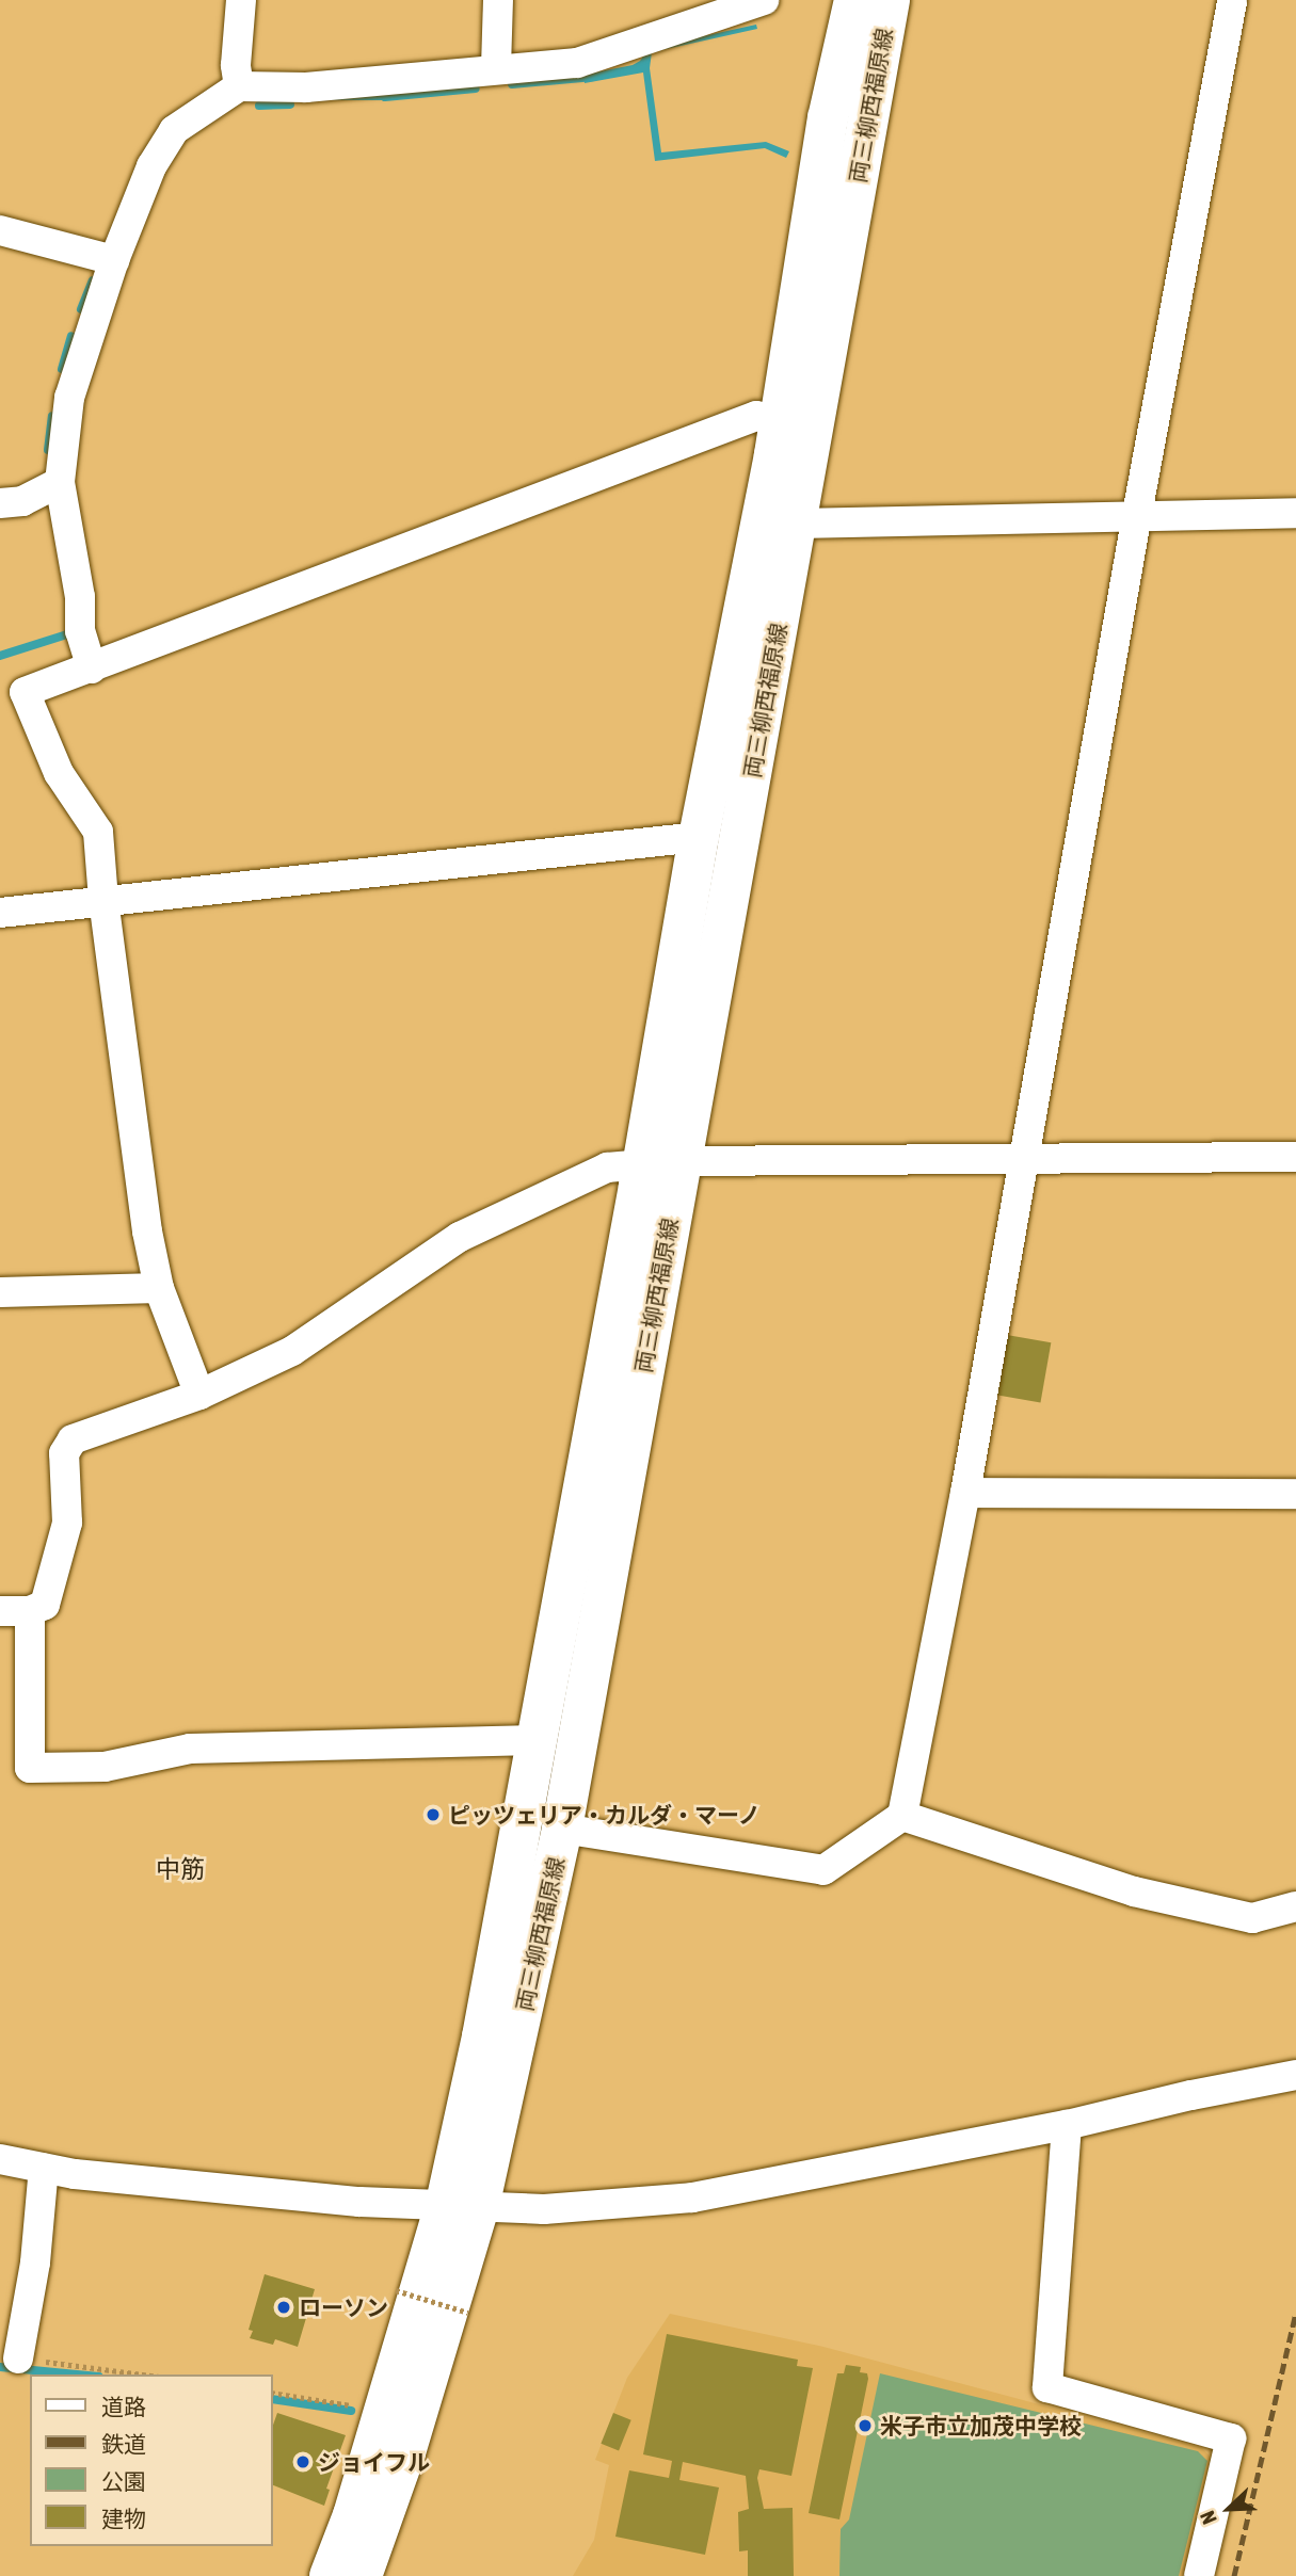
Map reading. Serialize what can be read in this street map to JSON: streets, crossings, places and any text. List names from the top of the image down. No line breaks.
{"streets":{"main road":["両三柳西福原線"]},"districts":["中筋"],"places":["ピッツェリア・カルダ・マーノ","ローソン","米子市立加茂中学校","ジョイフル"],"legend":["道路","鉄道","公園","建物"],"north":"bottom left"}
